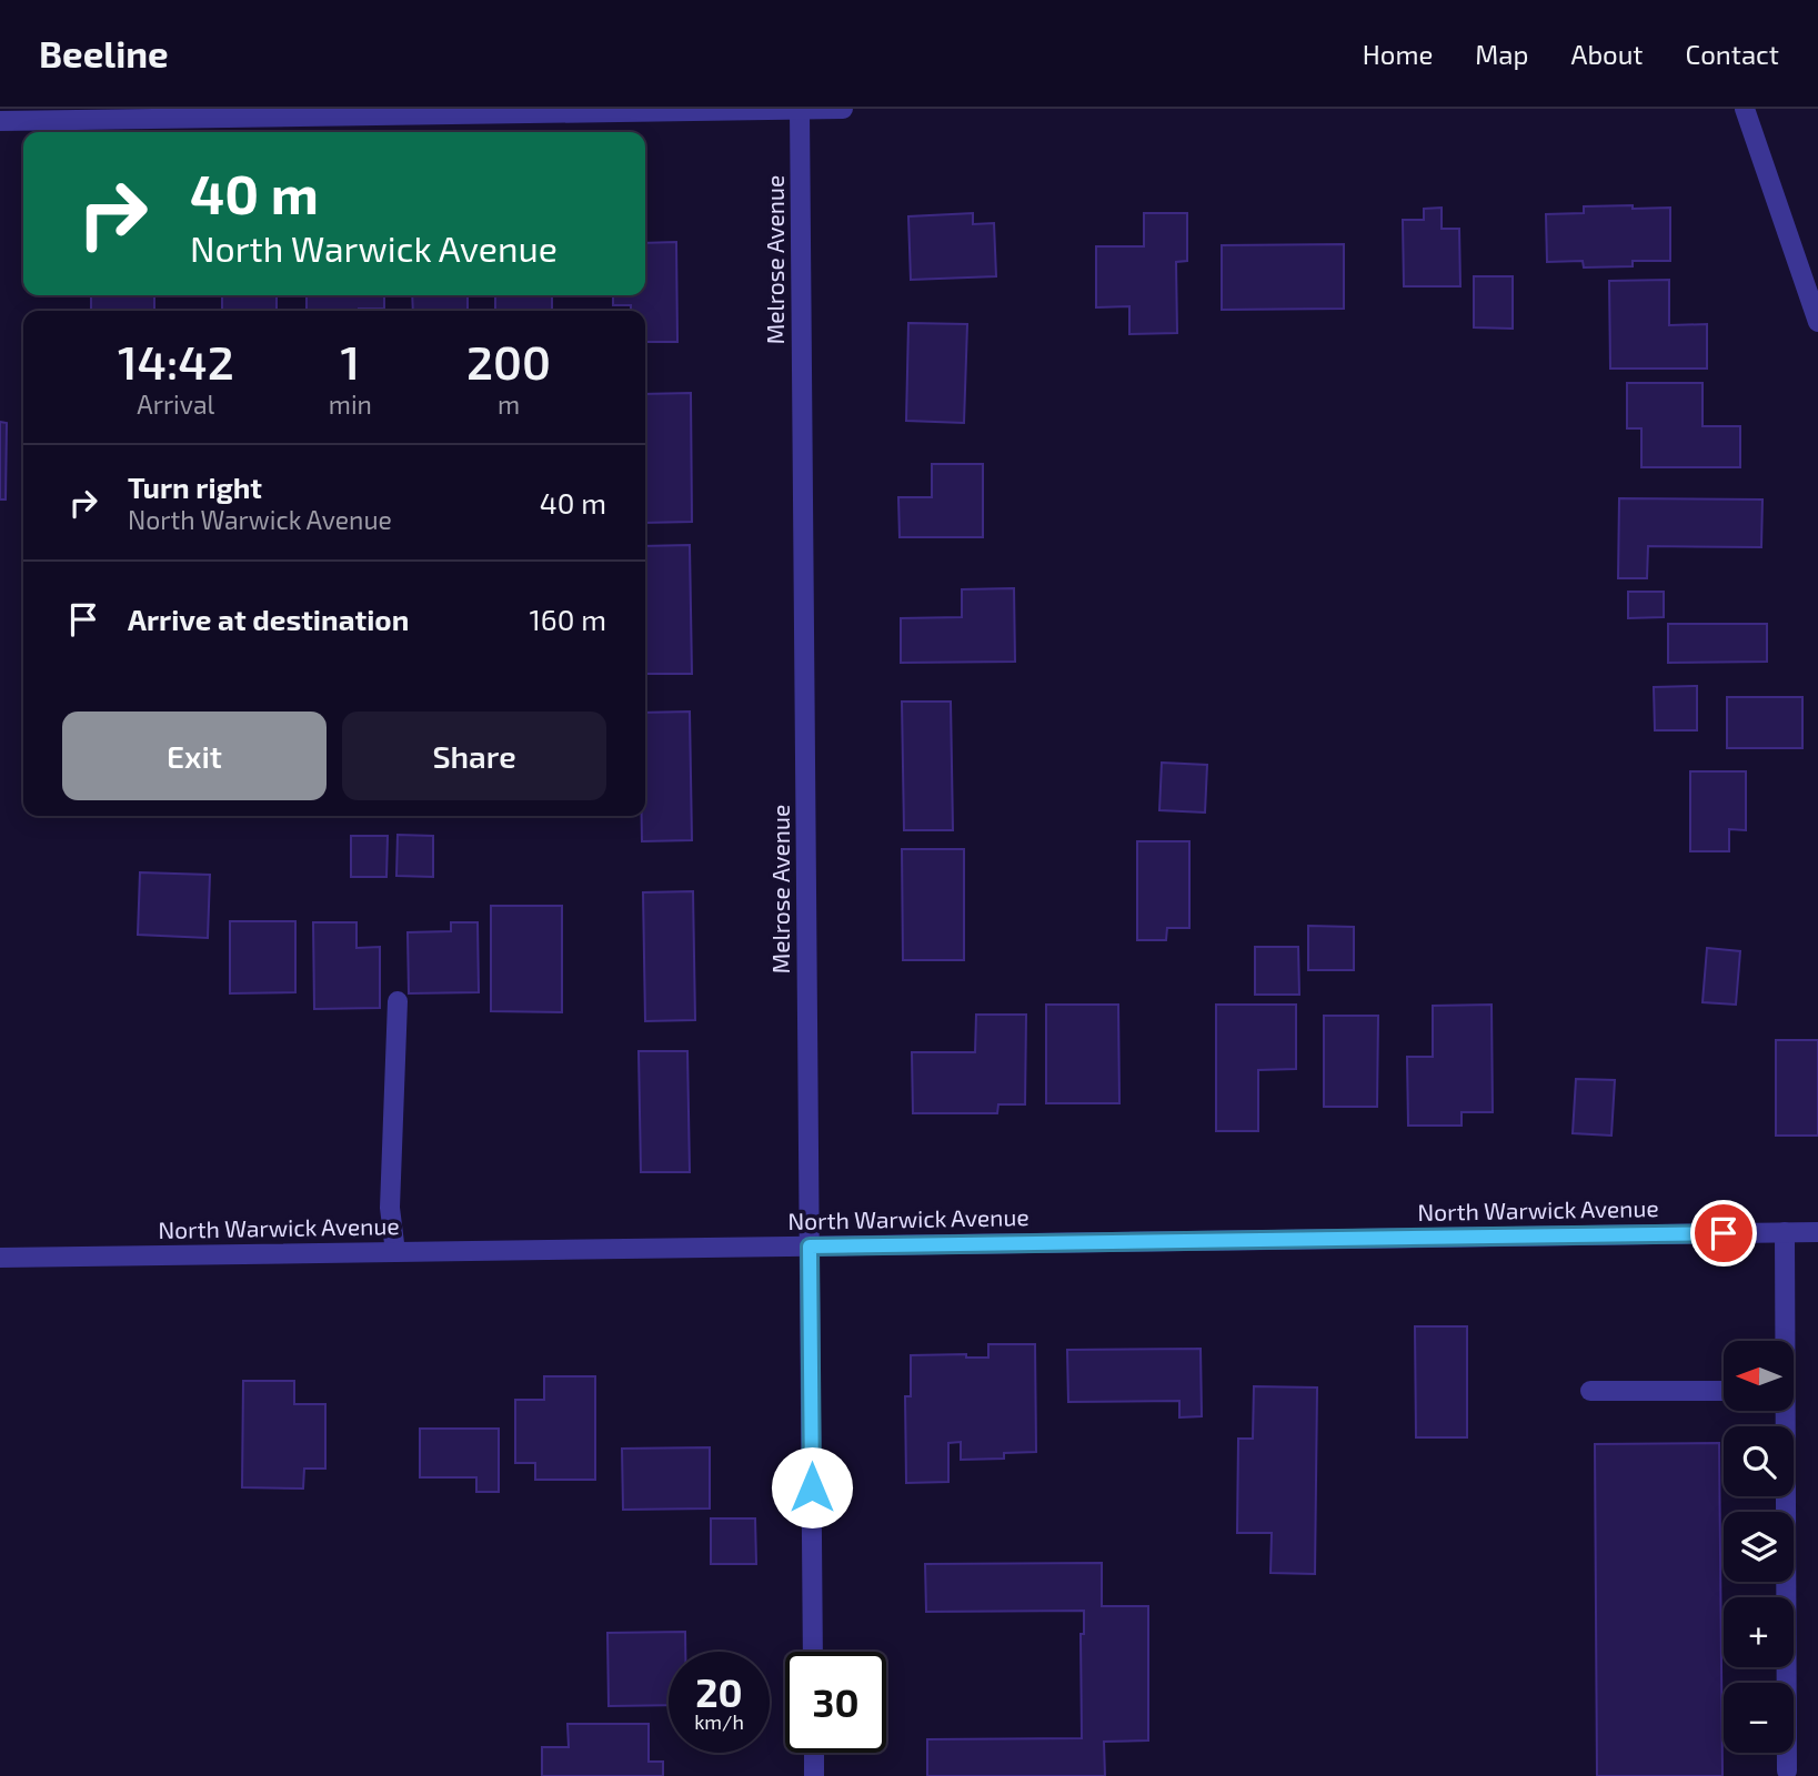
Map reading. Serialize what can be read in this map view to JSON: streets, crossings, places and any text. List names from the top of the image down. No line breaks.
{"streets":{"street":["Melrose Avenue","North Warwick Avenue"]},"crossings":[["Melrose Avenue","North Warwick Avenue"]],"north":"left","page":{"header":"Beeline","nav":["Home","Map","About","Contact"],"turn":["40 m","North Warwick Avenue"],"eta":["14:42","Arrival","1","min","200","m"],"list":[{"name":"Turn right","note":"North Warwick Avenue","value":"40 m"},{"name":"Arrive at destination","value":"160 m"}],"buttons":["Exit","Share"],"map_buttons":["+","−"],"speed":"20 km/h","limit":"30"}}
